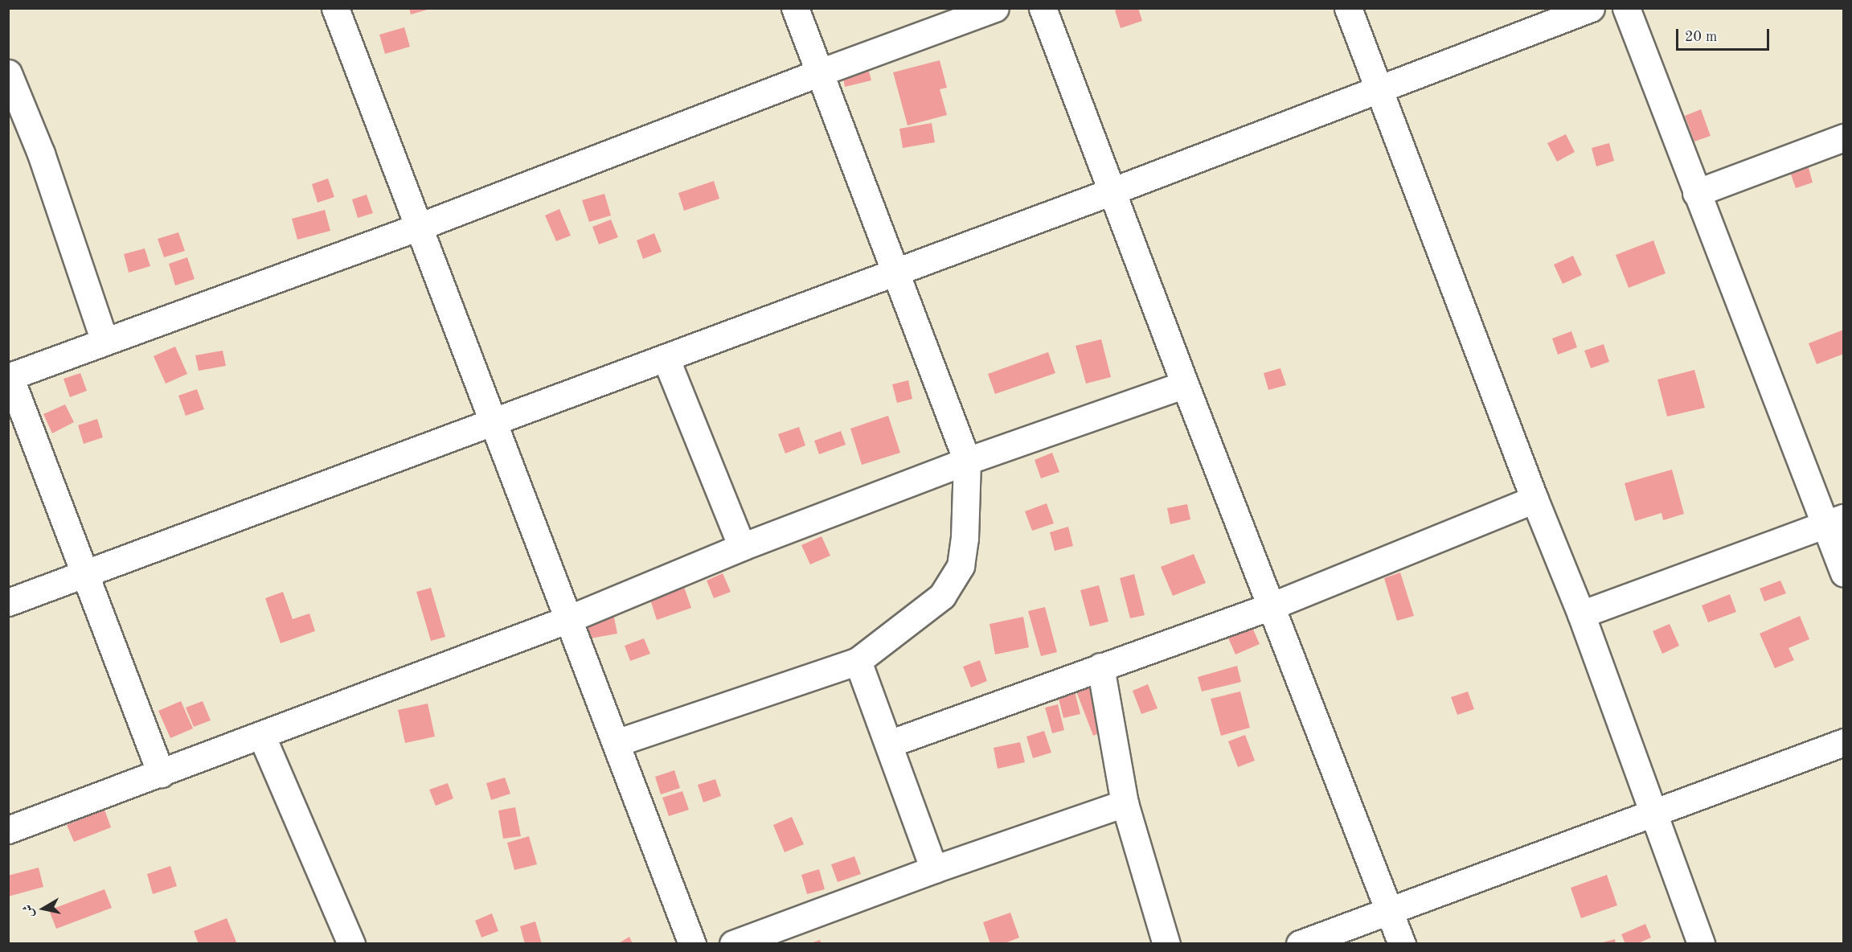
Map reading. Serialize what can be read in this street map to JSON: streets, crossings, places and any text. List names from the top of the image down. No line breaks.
{"scale_bar":"20 m","north":"left"}
